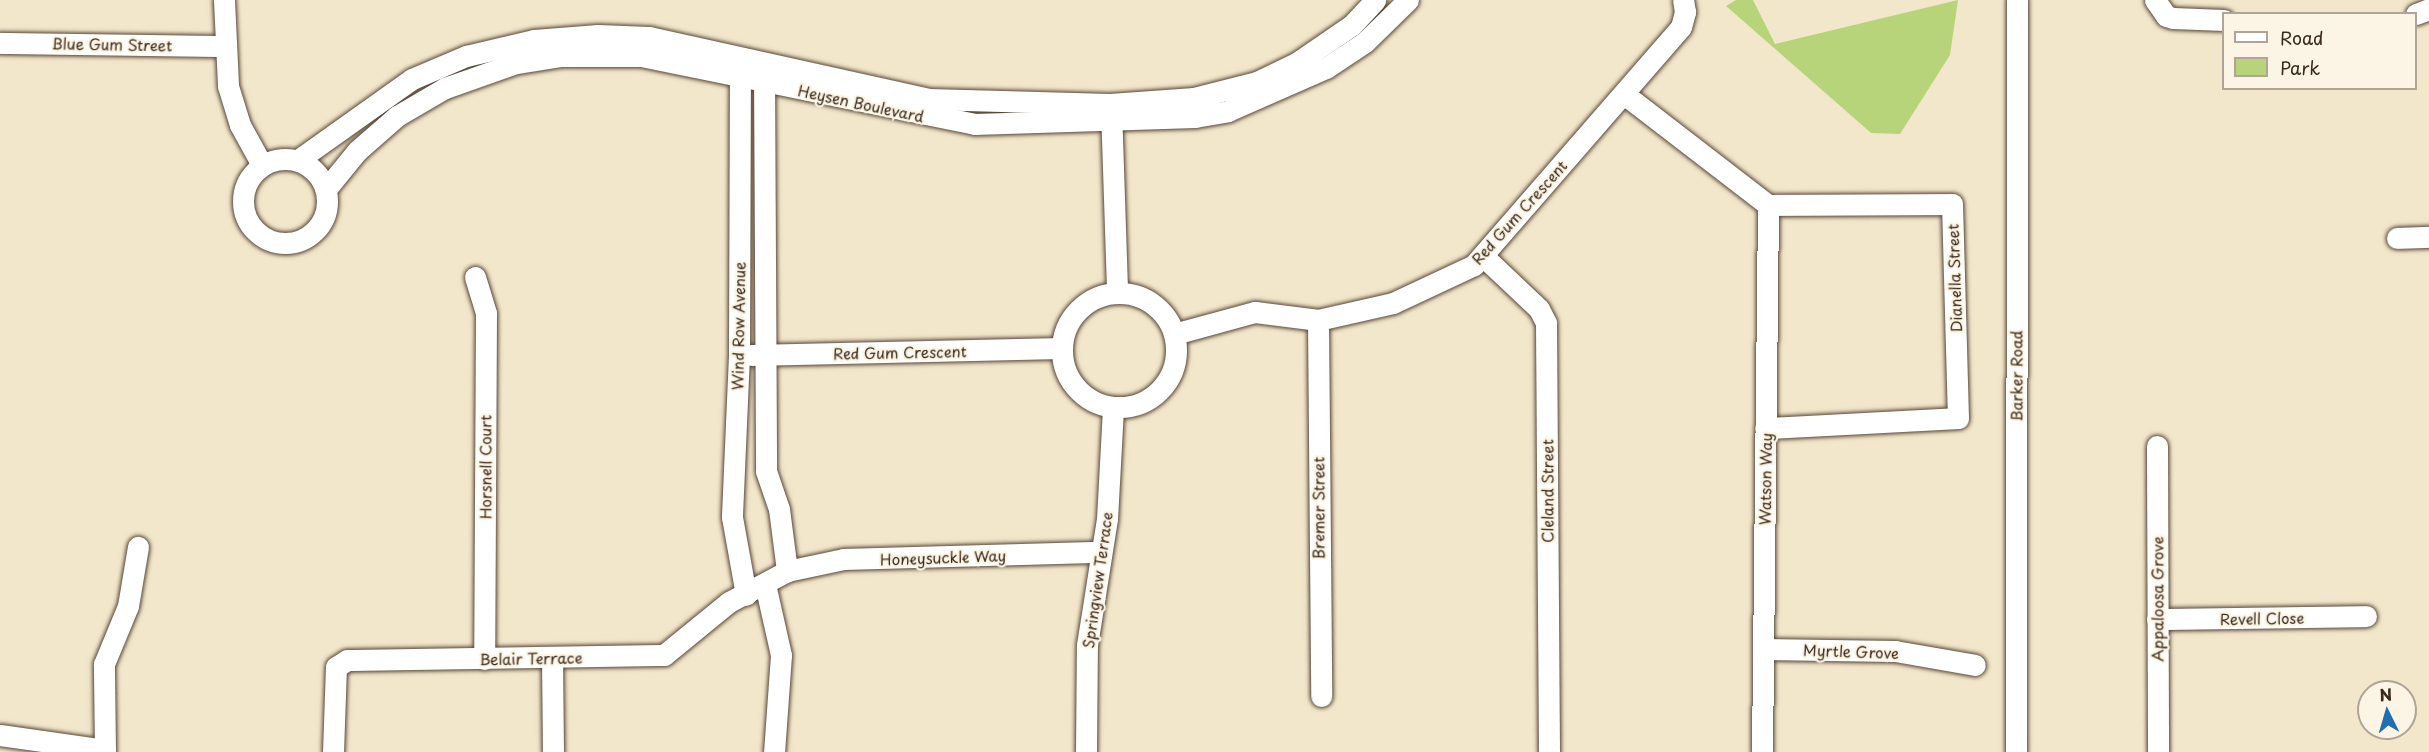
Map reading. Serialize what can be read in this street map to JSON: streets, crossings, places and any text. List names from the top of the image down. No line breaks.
{"streets":{"street":["Blue Gum Street","Heysen Boulevard","Red Gum Crescent","Dianella Street","Wind Row Avenue","Barker Road","Horsnell Court","Watson Way","Cleland Street","Bremer Street","Honeysuckle Way","Springview Terrace","Appaloosa Grove","Revell Close","Myrtle Grove","Belair Terrace"]},"crossings":[["Heysen Boulevard","Wind Row Avenue"],["Red Gum Crescent","Wind Row Avenue"],["Red Gum Crescent","Cleland Street"],["Red Gum Crescent","Bremer Street"],["Red Gum Crescent","Springview Terrace"],["Dianella Street","Watson Way"],["Wind Row Avenue","Honeysuckle Way"],["Wind Row Avenue","Belair Terrace"],["Horsnell Court","Belair Terrace"],["Watson Way","Myrtle Grove"],["Honeysuckle Way","Springview Terrace"],["Honeysuckle Way","Belair Terrace"],["Appaloosa Grove","Revell Close"]],"legend":["Road","Park"],"north":"top"}
